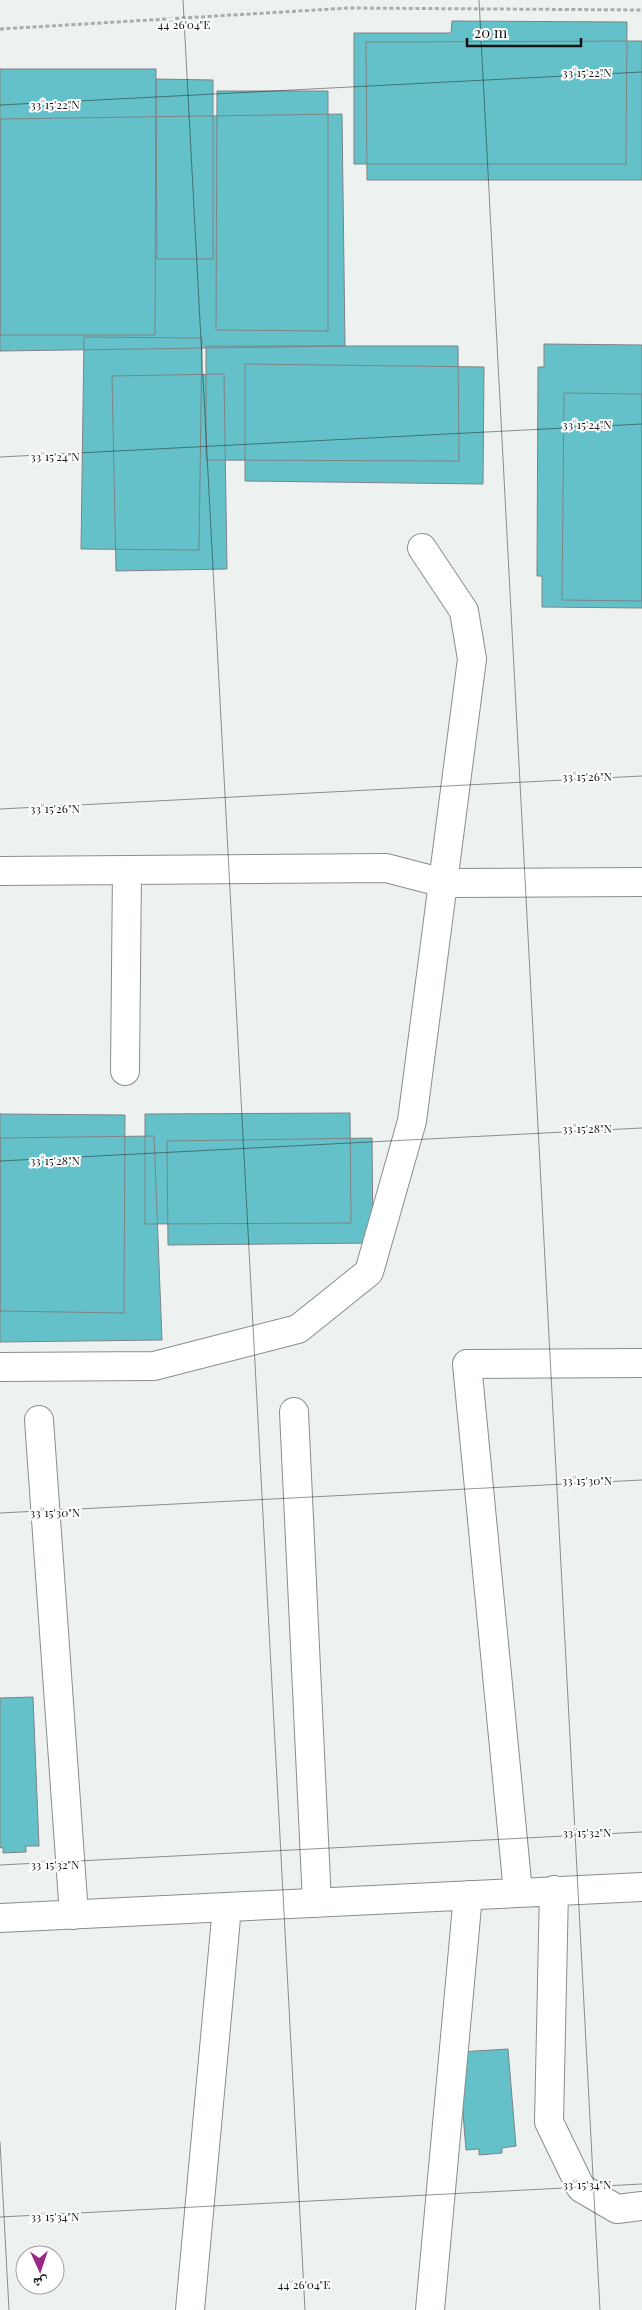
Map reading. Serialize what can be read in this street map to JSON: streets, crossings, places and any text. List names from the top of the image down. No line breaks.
{"scale_bar":"20 m","north":"bottom","coordinates":["44°26'04\"E","33°15'22\"N","33°15'24\"N","33°15'26\"N","33°15'28\"N","33°15'30\"N","33°15'32\"N","33°15'34\"N"]}
